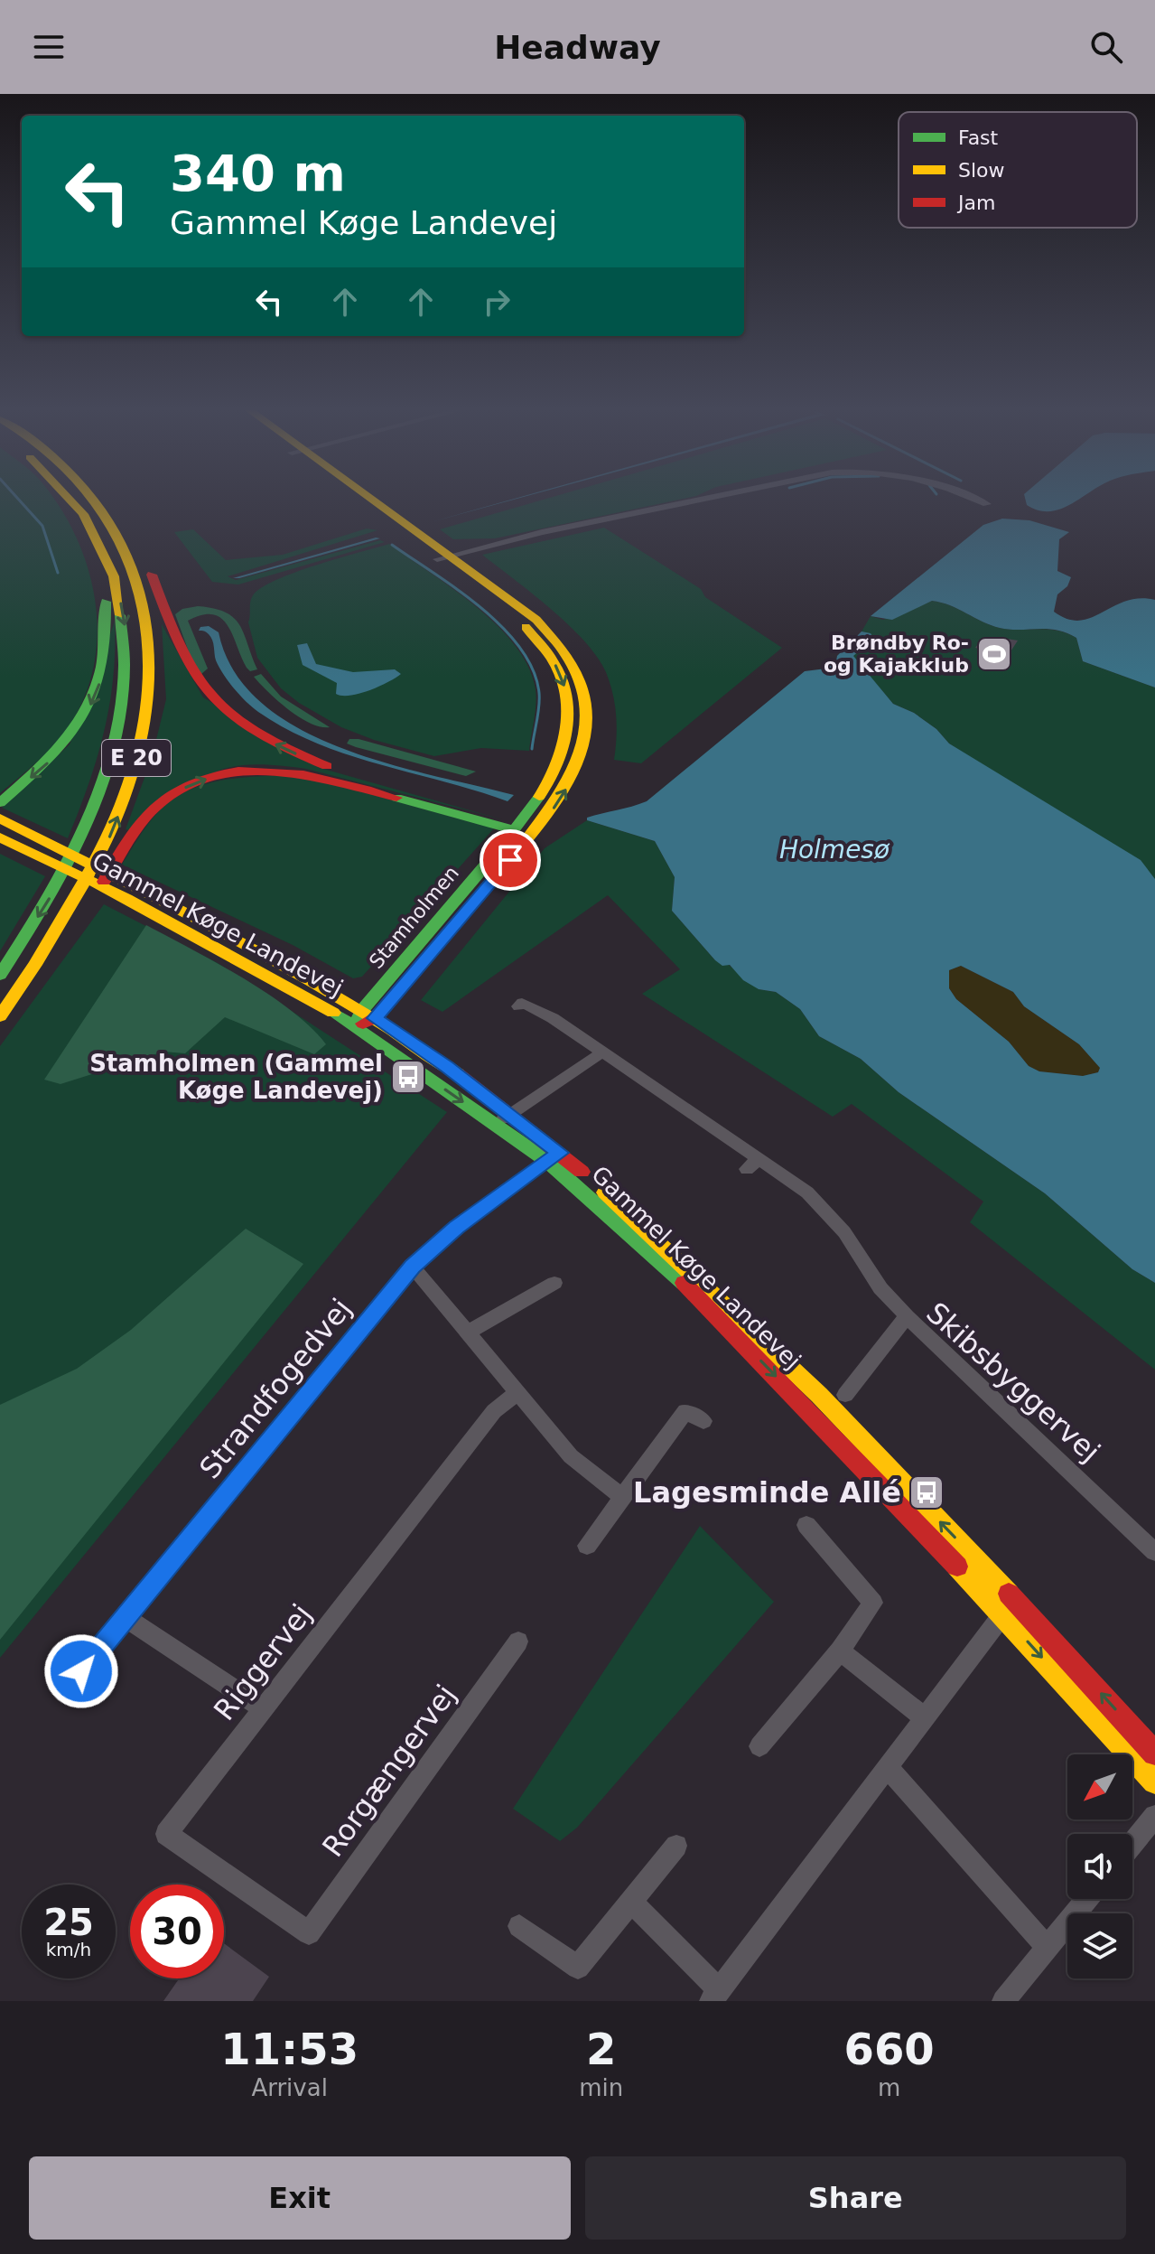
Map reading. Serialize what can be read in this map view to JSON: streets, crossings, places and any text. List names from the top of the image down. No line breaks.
{"streets":{"main road":["E 20","Stamholmen","Gammel Køge Landevej"],"street":["Skibsbyggervej","Strandfogedvej","Riggervej","Rorgængervej"]},"crossings":[["Stamholmen","Gammel Køge Landevej"],["Gammel Køge Landevej","Strandfogedvej"],["Riggervej","Rorgængervej"]],"water":["Holmesø"],"places":{"sports":["Brøndby Ro- og Kajakklub"],"bus stop":["Stamholmen (Gammel Køge Landevej)","Lagesminde Allé"]},"legend":["Fast","Slow","Jam"],"north":"bottom left","page":{"header":"Headway","turn":["340 m","Gammel Køge Landevej"],"speed":"25 km/h","limit":"30","eta":["11:53","Arrival","2","min","660","m"],"buttons":["Exit","Share"]}}
